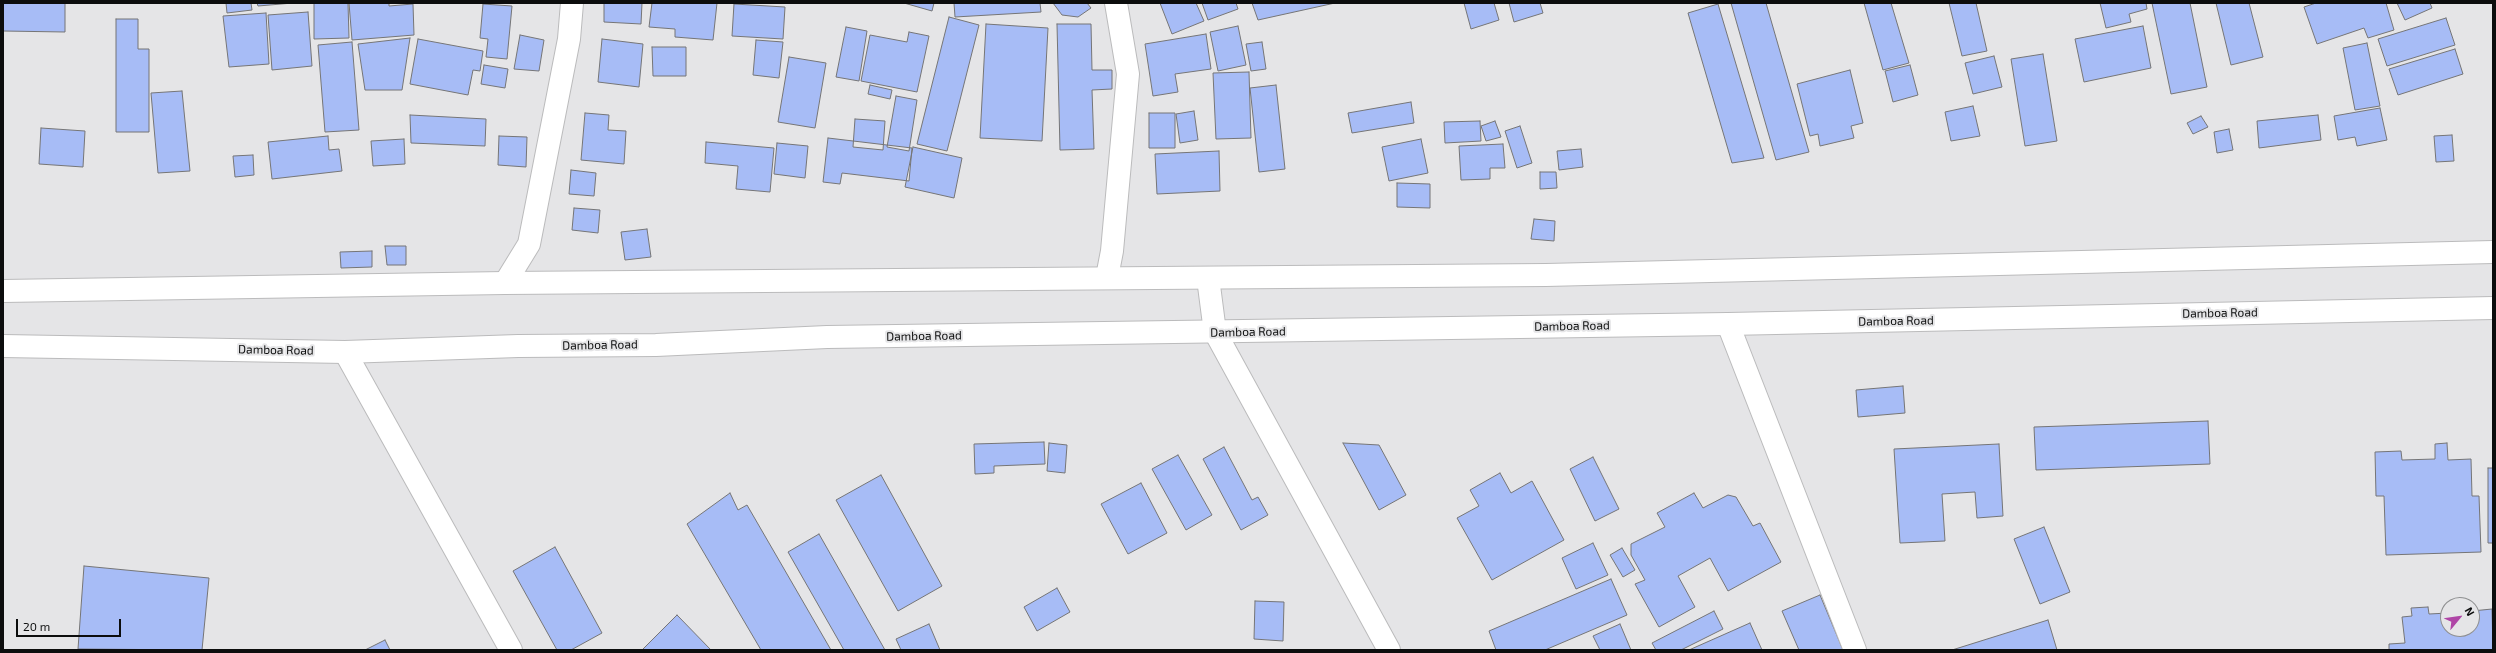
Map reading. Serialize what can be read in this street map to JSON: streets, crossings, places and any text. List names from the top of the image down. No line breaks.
{"streets":{"main road":["Damboa Road"]},"scale_bar":"20 m","north":"top right"}
